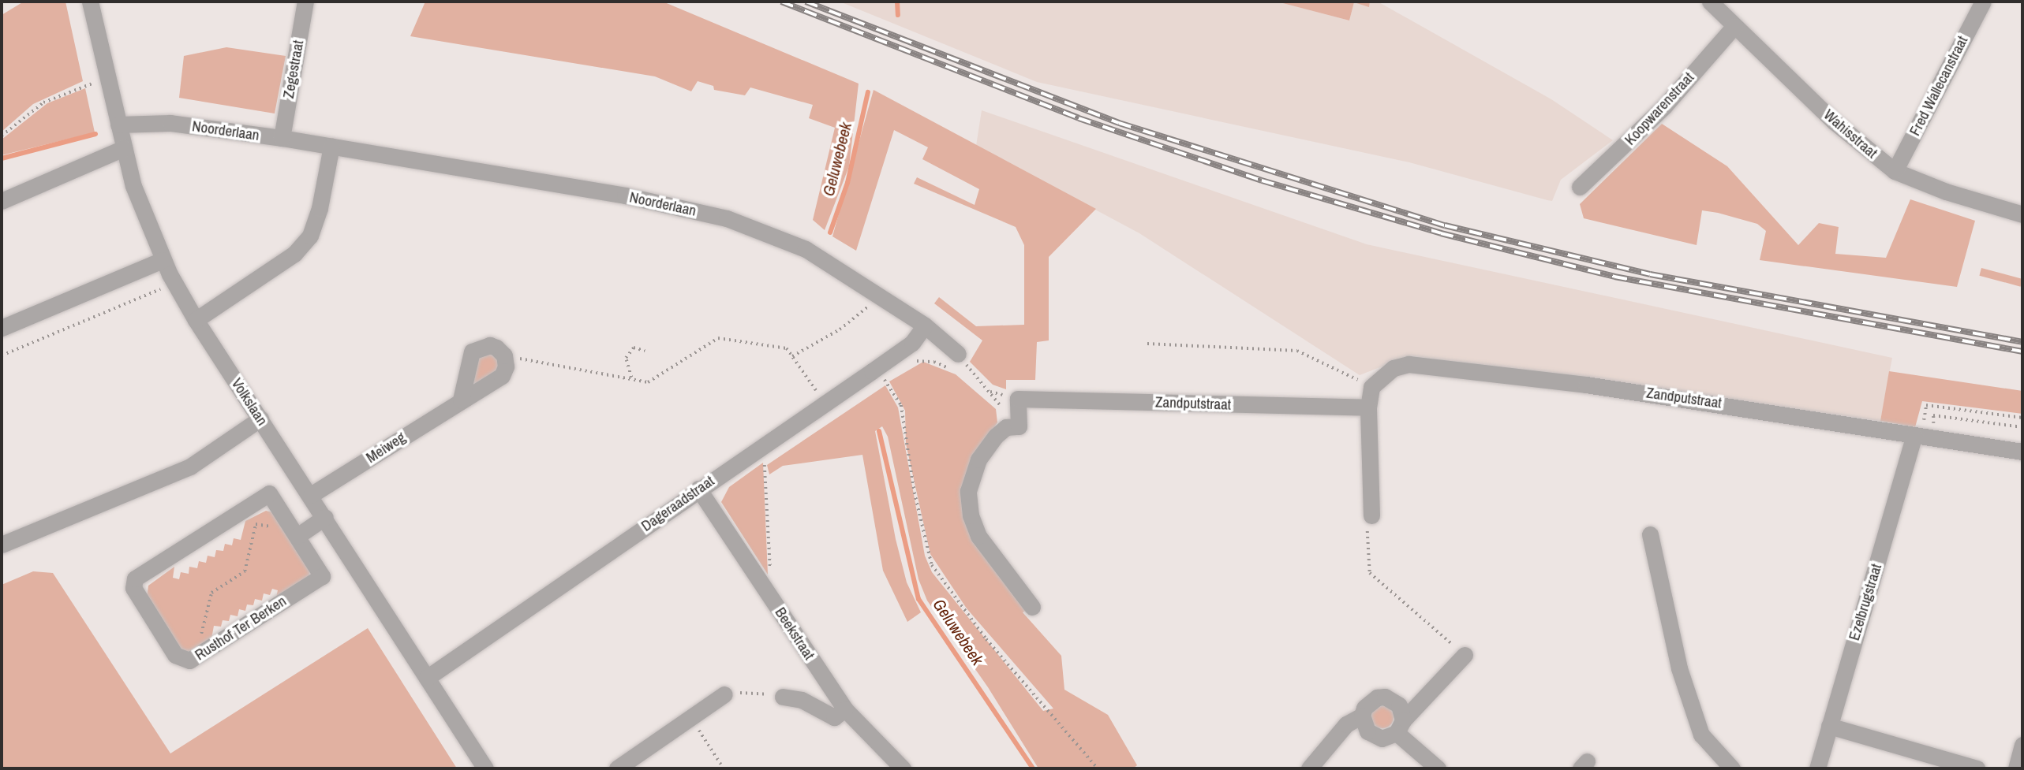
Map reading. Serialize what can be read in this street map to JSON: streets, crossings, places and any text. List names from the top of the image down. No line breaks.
{"streets":{"street":["Zegestraat","Fred Wallecanstraat","Koopwarenstraat","Noorderlaan","Wahisstraat","Zandputstraat","Volkslaan","Meiweg","Dageraadstraat","Ezelbrugstraat","Rusthof Ter Berken","Beekstraat"]},"crossings":[["Zegestraat","Noorderlaan"],["Fred Wallecanstraat","Wahisstraat"],["Koopwarenstraat","Wahisstraat"],["Noorderlaan","Volkslaan"],["Noorderlaan","Dageraadstraat"],["Zandputstraat","Ezelbrugstraat"],["Volkslaan","Meiweg"],["Volkslaan","Dageraadstraat"],["Dageraadstraat","Beekstraat"]],"water":["Geluwebeek"]}
